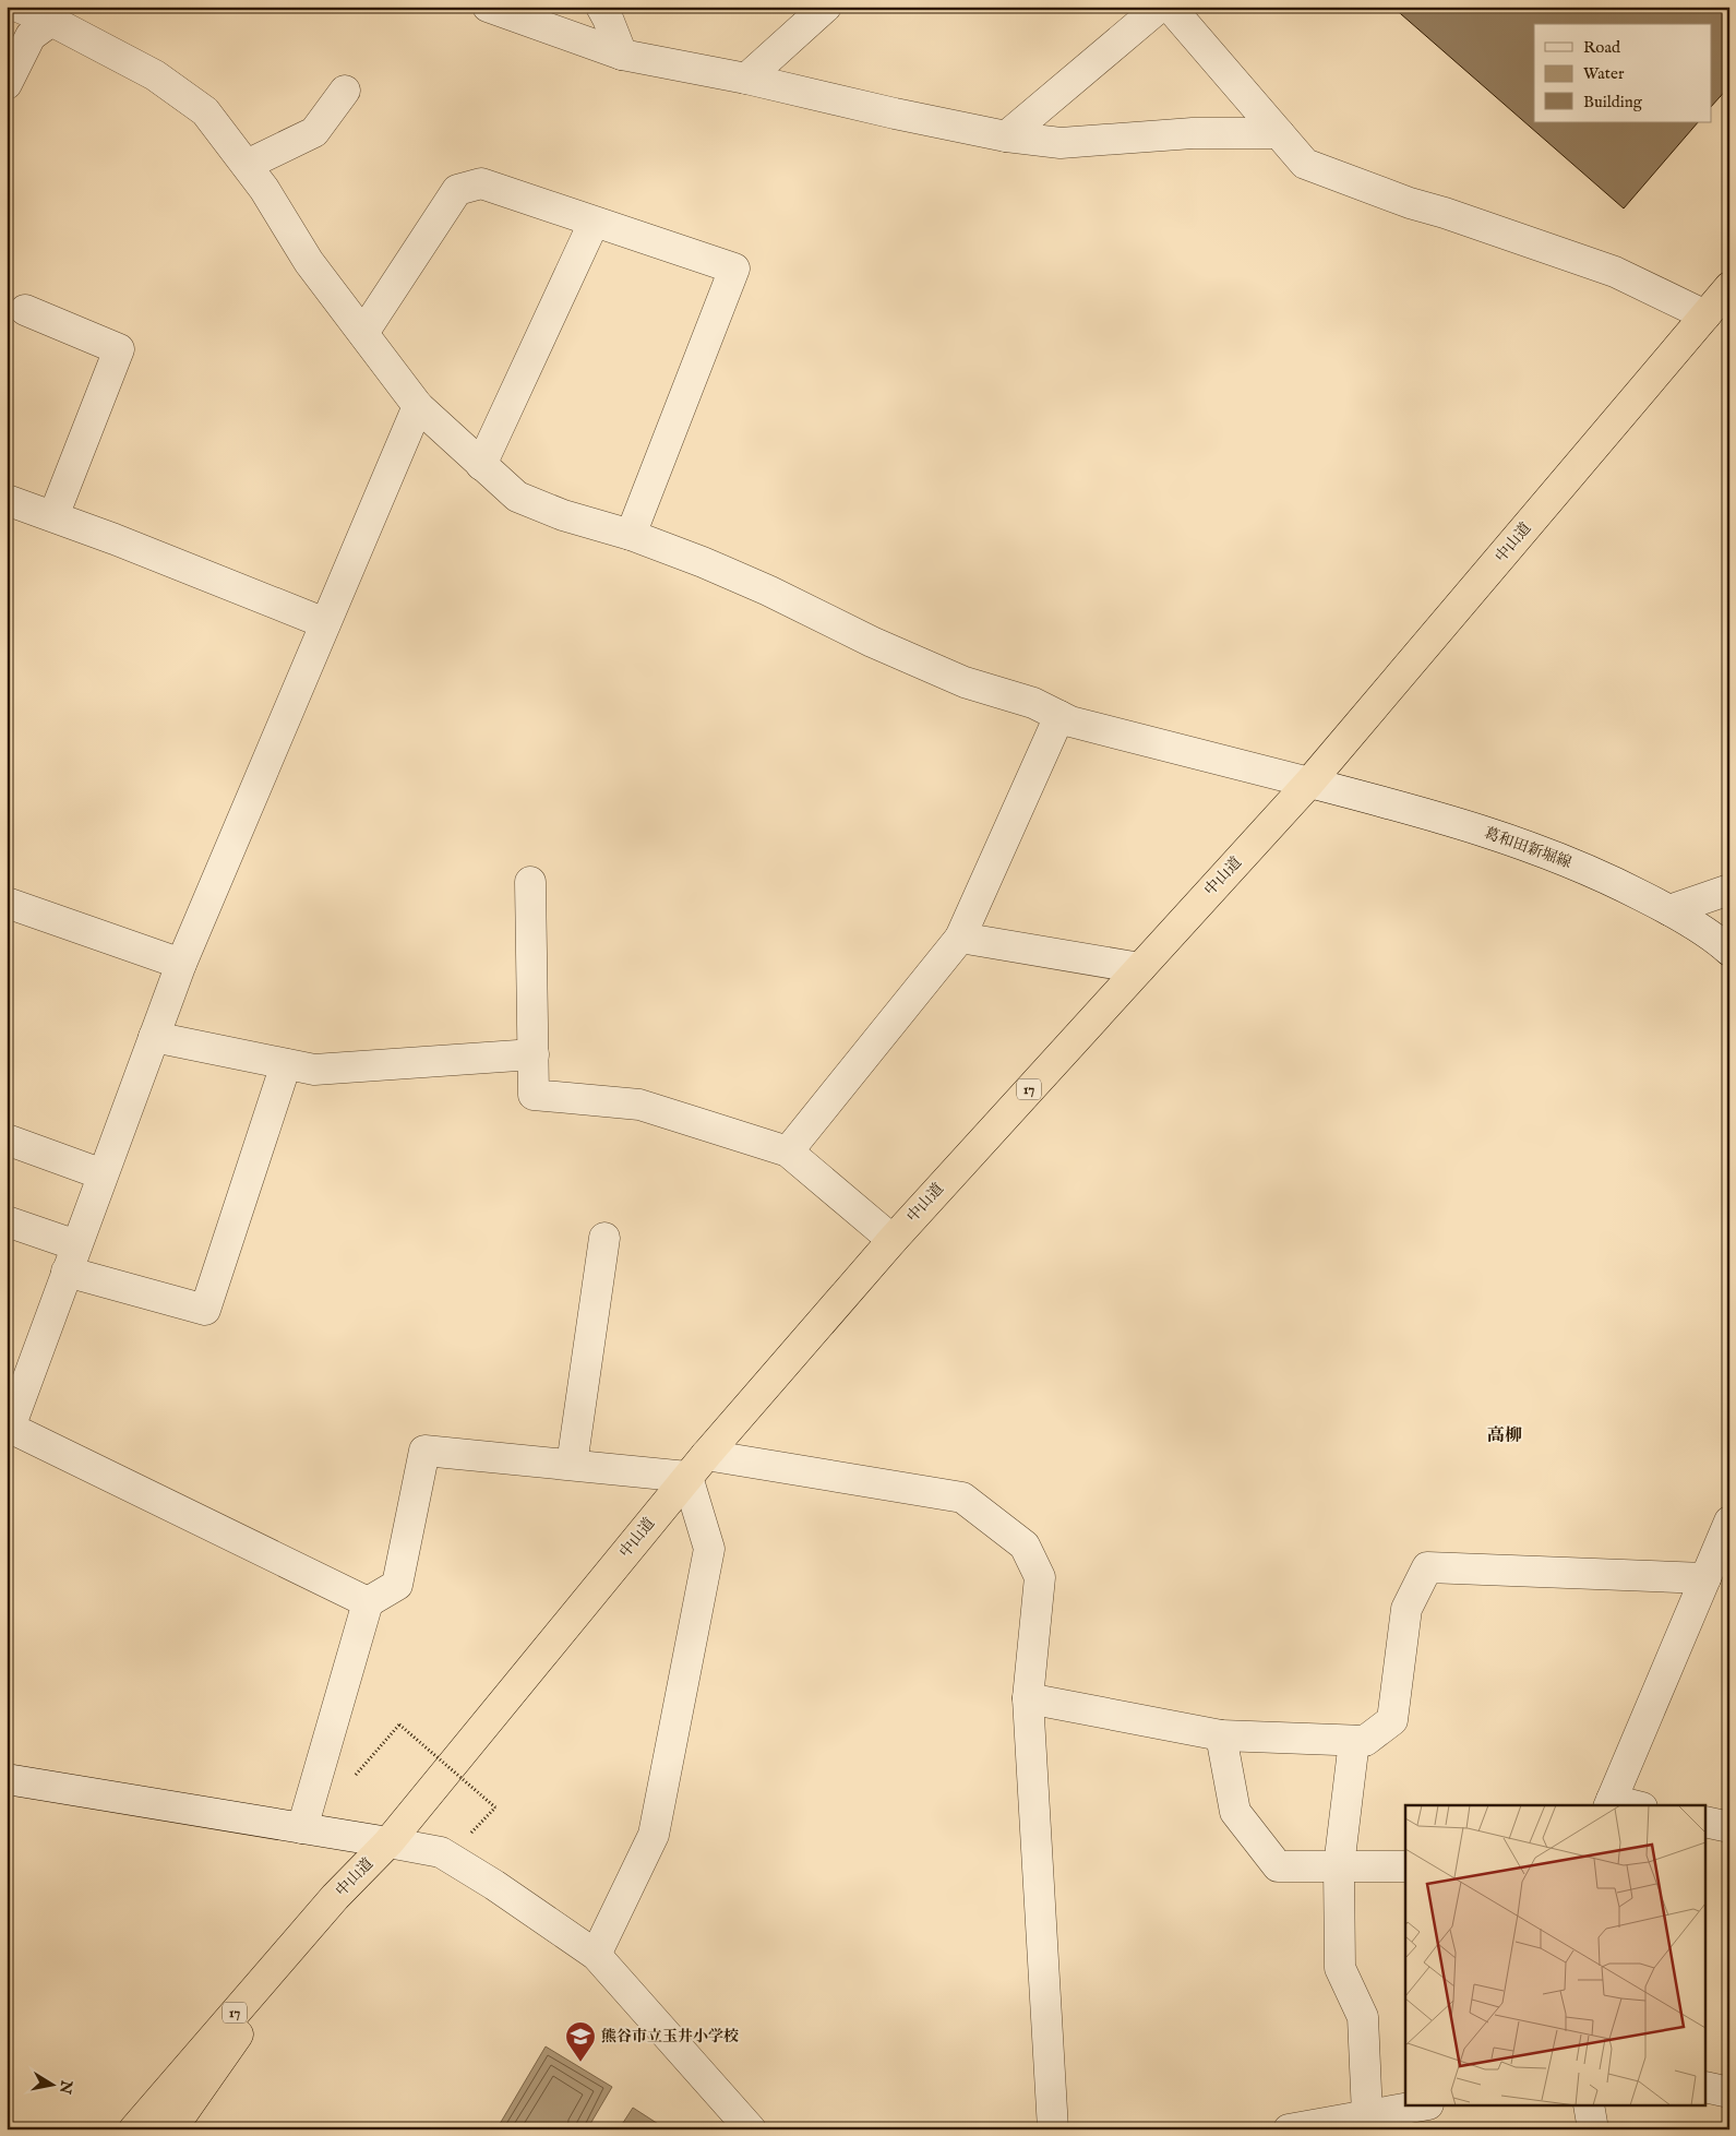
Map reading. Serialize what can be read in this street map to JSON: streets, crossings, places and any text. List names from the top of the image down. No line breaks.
{"streets":{"highway":["中山道","17"],"street":["葛和田新堀線"]},"crossings":[["中山道","葛和田新堀線"]],"districts":["高柳"],"places":{"school or university":["熊谷市立玉井小学校"]},"legend":["Road","Water","Building"],"north":"right"}
